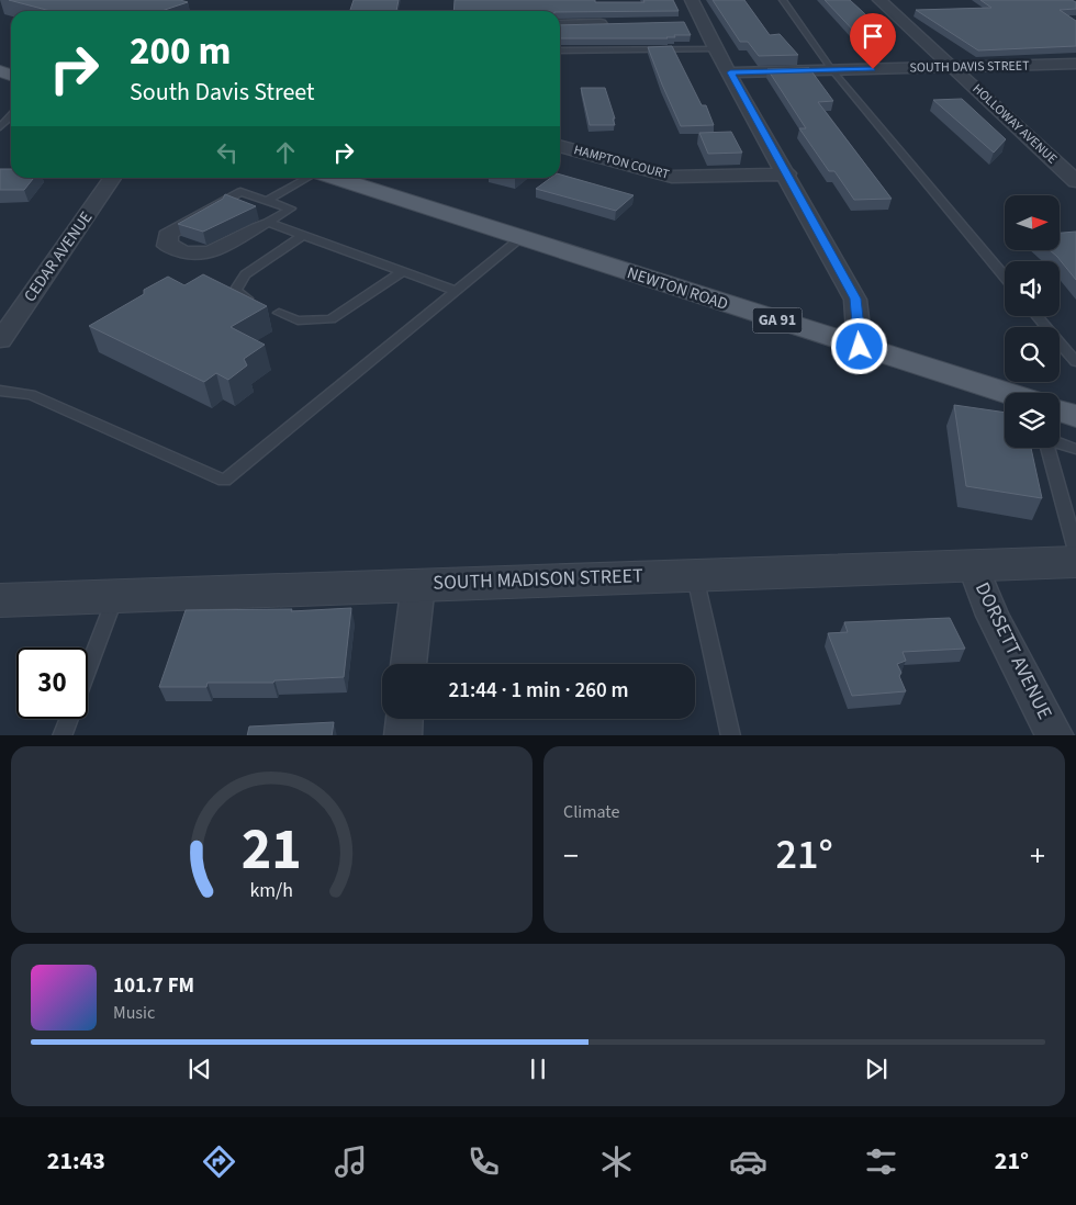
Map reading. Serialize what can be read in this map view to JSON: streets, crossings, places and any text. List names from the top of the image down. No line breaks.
{"streets":{"main road":["NEWTON ROAD","GA 91"],"street":["SOUTH DAVIS STREET","HOLLOWAY AVENUE","HAMPTON COURT","CEDAR AVENUE","SOUTH MADISON STREET","DORSETT AVENUE"]},"crossings":[["SOUTH DAVIS STREET","HOLLOWAY AVENUE"],["SOUTH MADISON STREET","DORSETT AVENUE"]],"north":"right","page":{"turn":["200 m","South Davis Street"],"limit":"30","trip":"21:44 · 1 min · 260 m","tile":"Climate","heat":["−","21°","+"],"song":["101.7 FM","Music"],"tabs":["21:43","21°"],"gauge":["21","km/h"]}}
